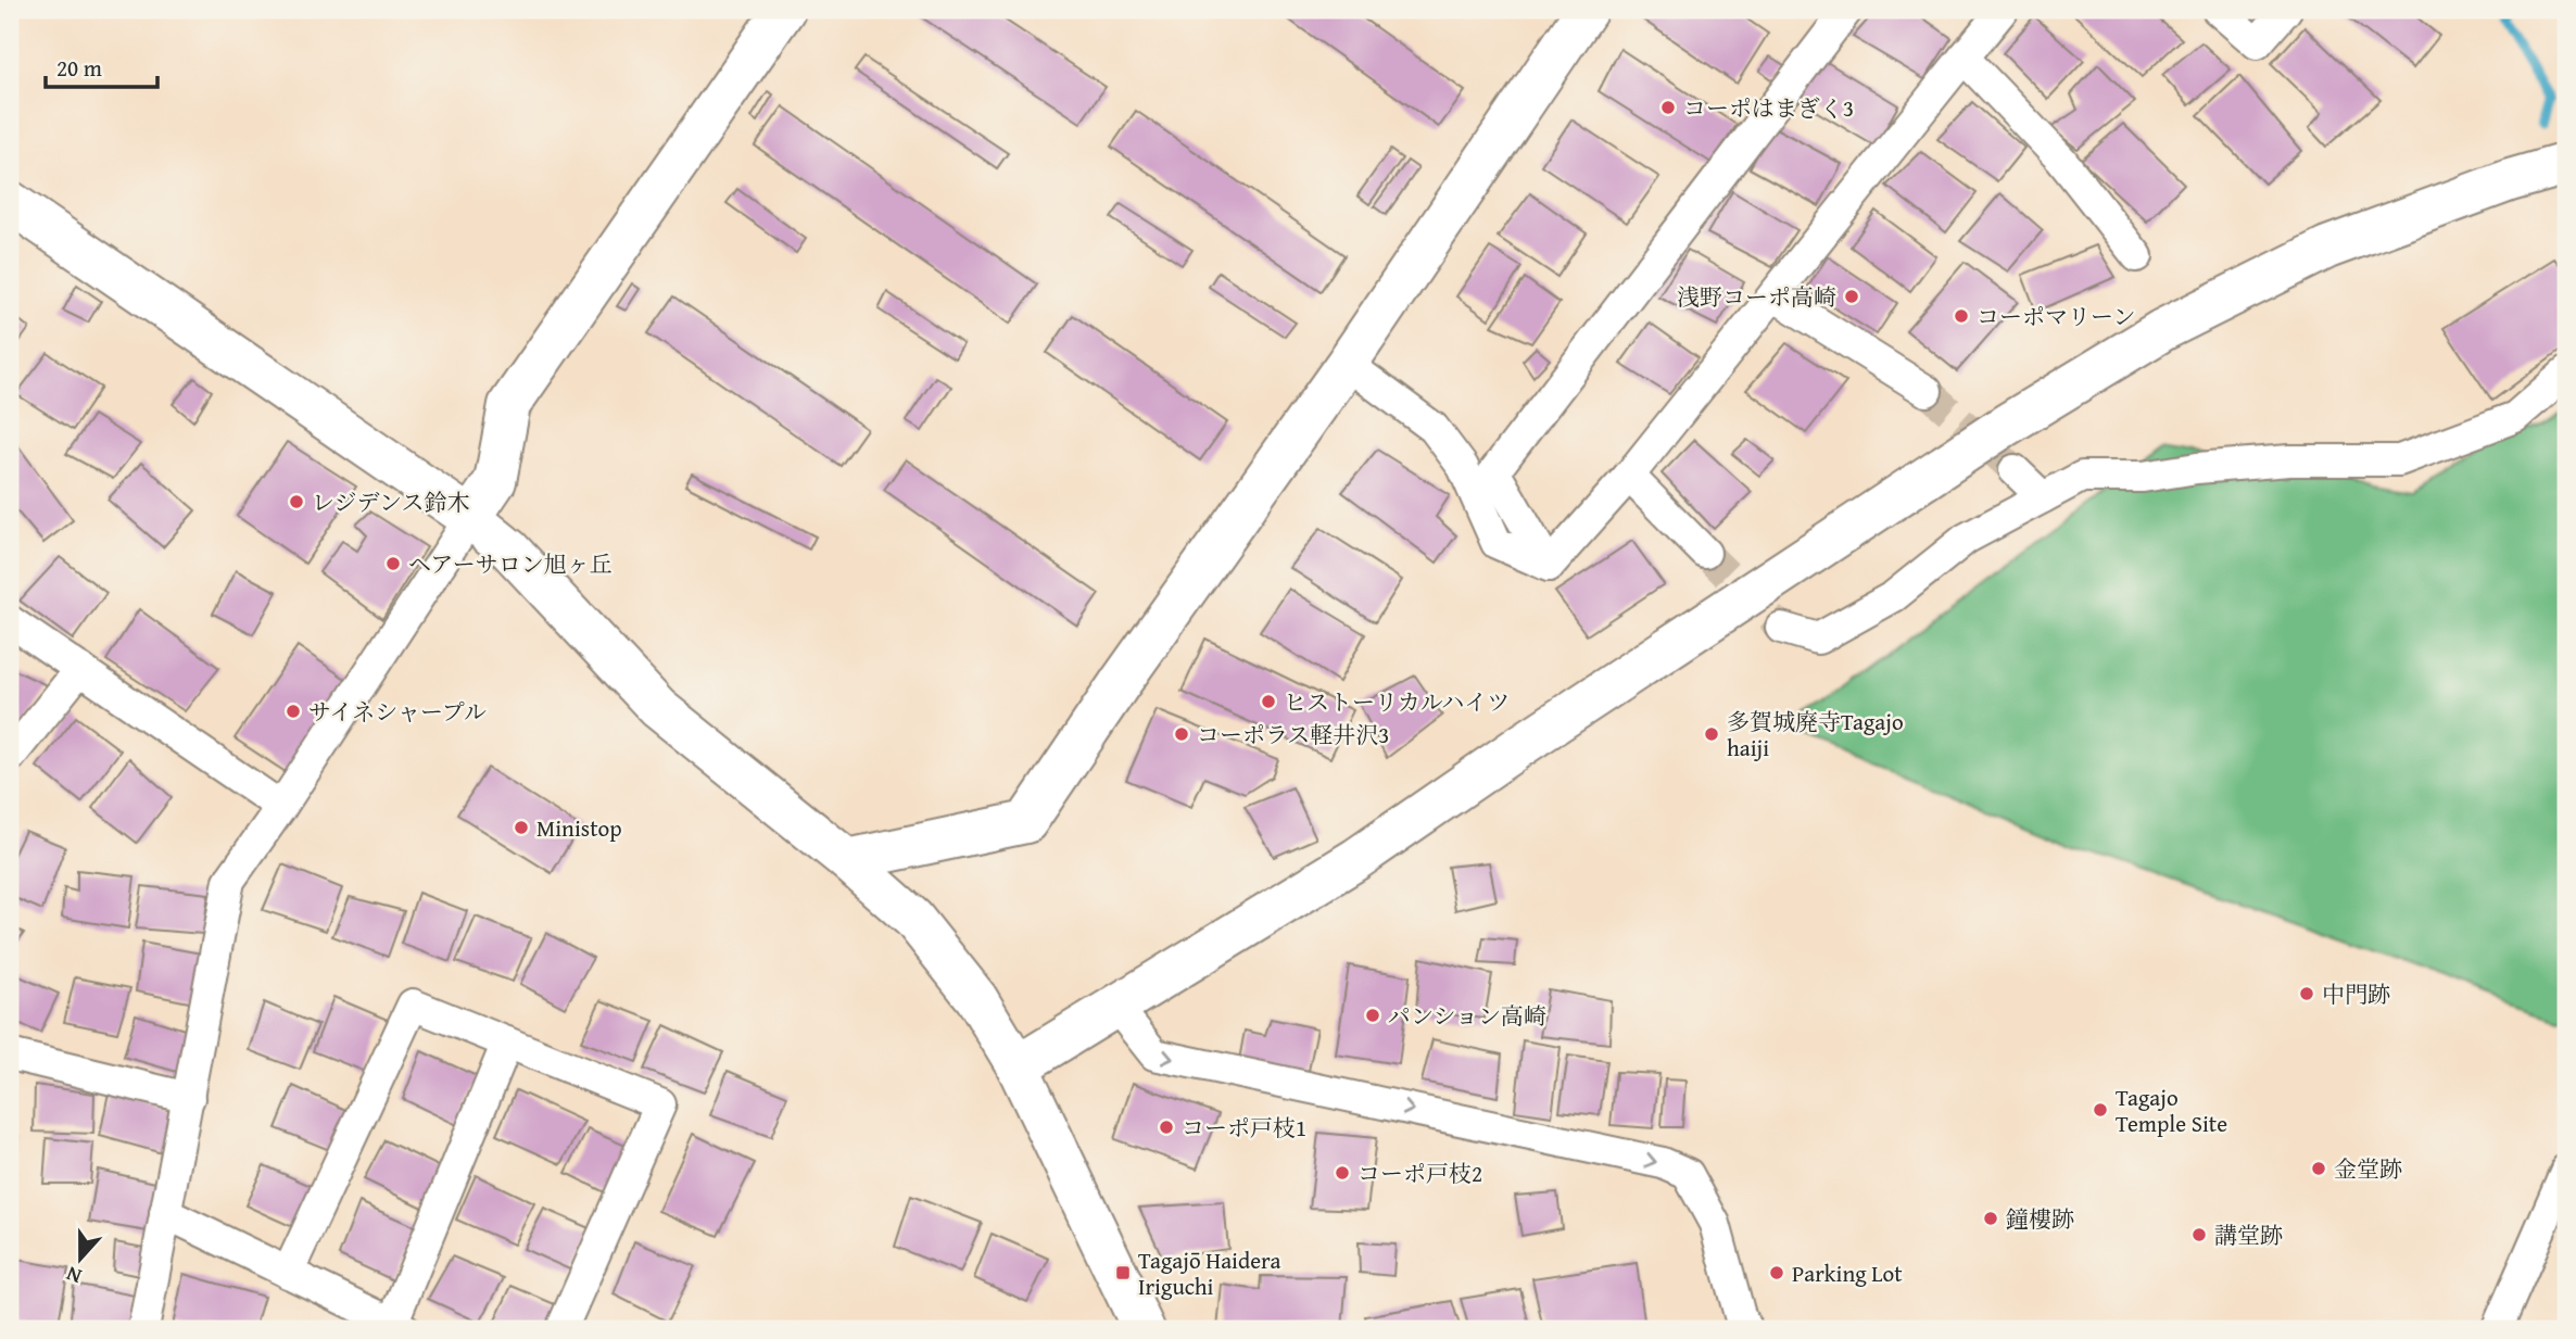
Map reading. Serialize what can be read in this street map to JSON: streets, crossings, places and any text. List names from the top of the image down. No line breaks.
{"places":{"other":["コーポはまぎく3","浅野コーポ高崎","コーポマリーン","レジデンス鈴木","ヘアーサロン旭ヶ丘","ヒストーリカルハイツ","サイネシャープル","コーポラス軽井沢3","多賀城廃寺Tagajo haiji","Ministop","中門跡","パンション高崎","Tagajo Temple Site","コーポ戸枝1","金堂跡","コーポ戸枝2","鐘樓跡","講堂跡","Parking Lot"],"transit":["Tagajō Haidera Iriguchi"]},"scale_bar":"20 m","north":"bottom"}
